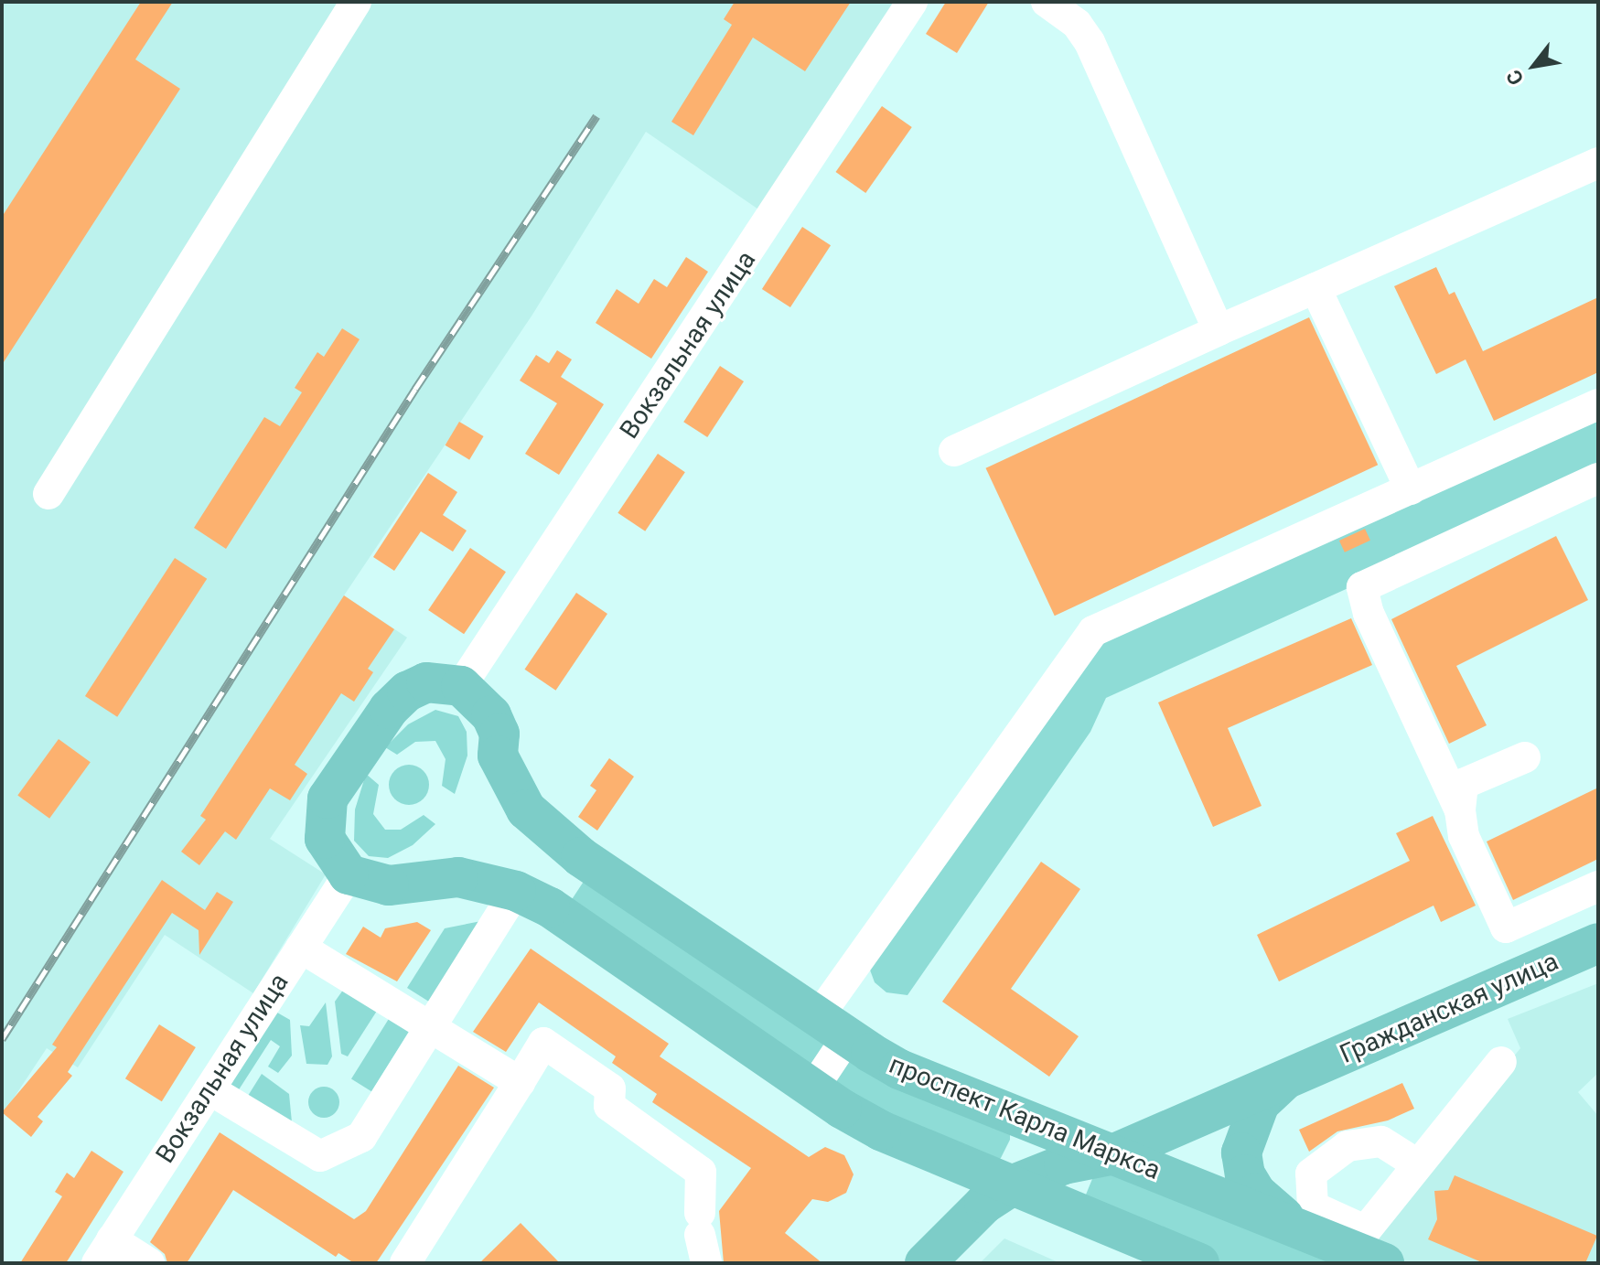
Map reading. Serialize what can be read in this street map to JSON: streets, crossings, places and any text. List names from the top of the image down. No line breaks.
{"streets":{"main road":["Гражданская улица","проспект Карла Маркса"],"street":["Вокзальная улица"]},"crossings":[["Вокзальная улица","проспект Карла Маркса"],["Гражданская улица","проспект Карла Маркса"]],"north":"bottom left"}
